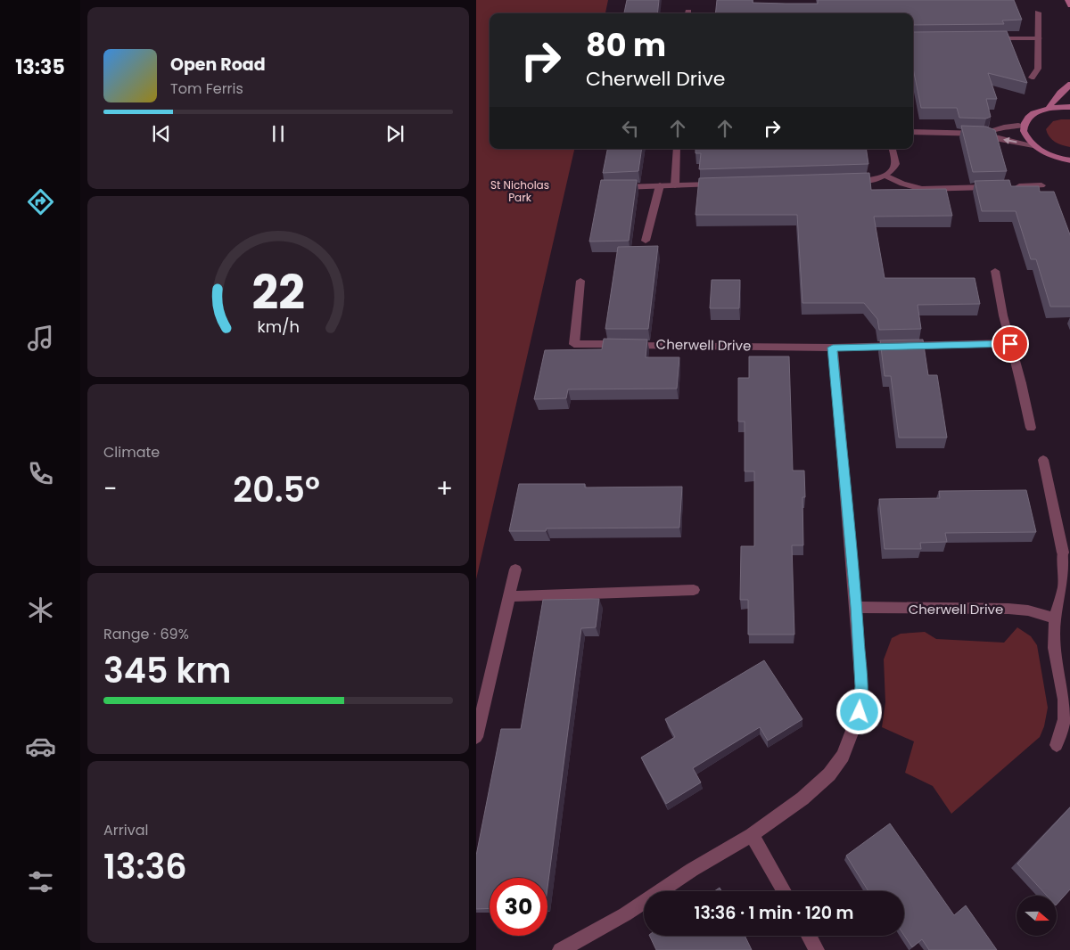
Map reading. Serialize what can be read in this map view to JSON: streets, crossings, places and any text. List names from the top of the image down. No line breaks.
{"streets":{"street":["Cherwell Drive"]},"parks":["St Nicholas Park"],"north":"right","page":{"tabs":"13:35","turn":["80 m","Cherwell Drive"],"song":["Open Road","Tom Ferris"],"tile":["Climate",["Range · 69%","345 km"],["Arrival","13:36"]],"heat":["−","20.5°","+"],"limit":"30","trip":"13:36 · 1 min · 120 m","gauge":["22","km/h"]}}
